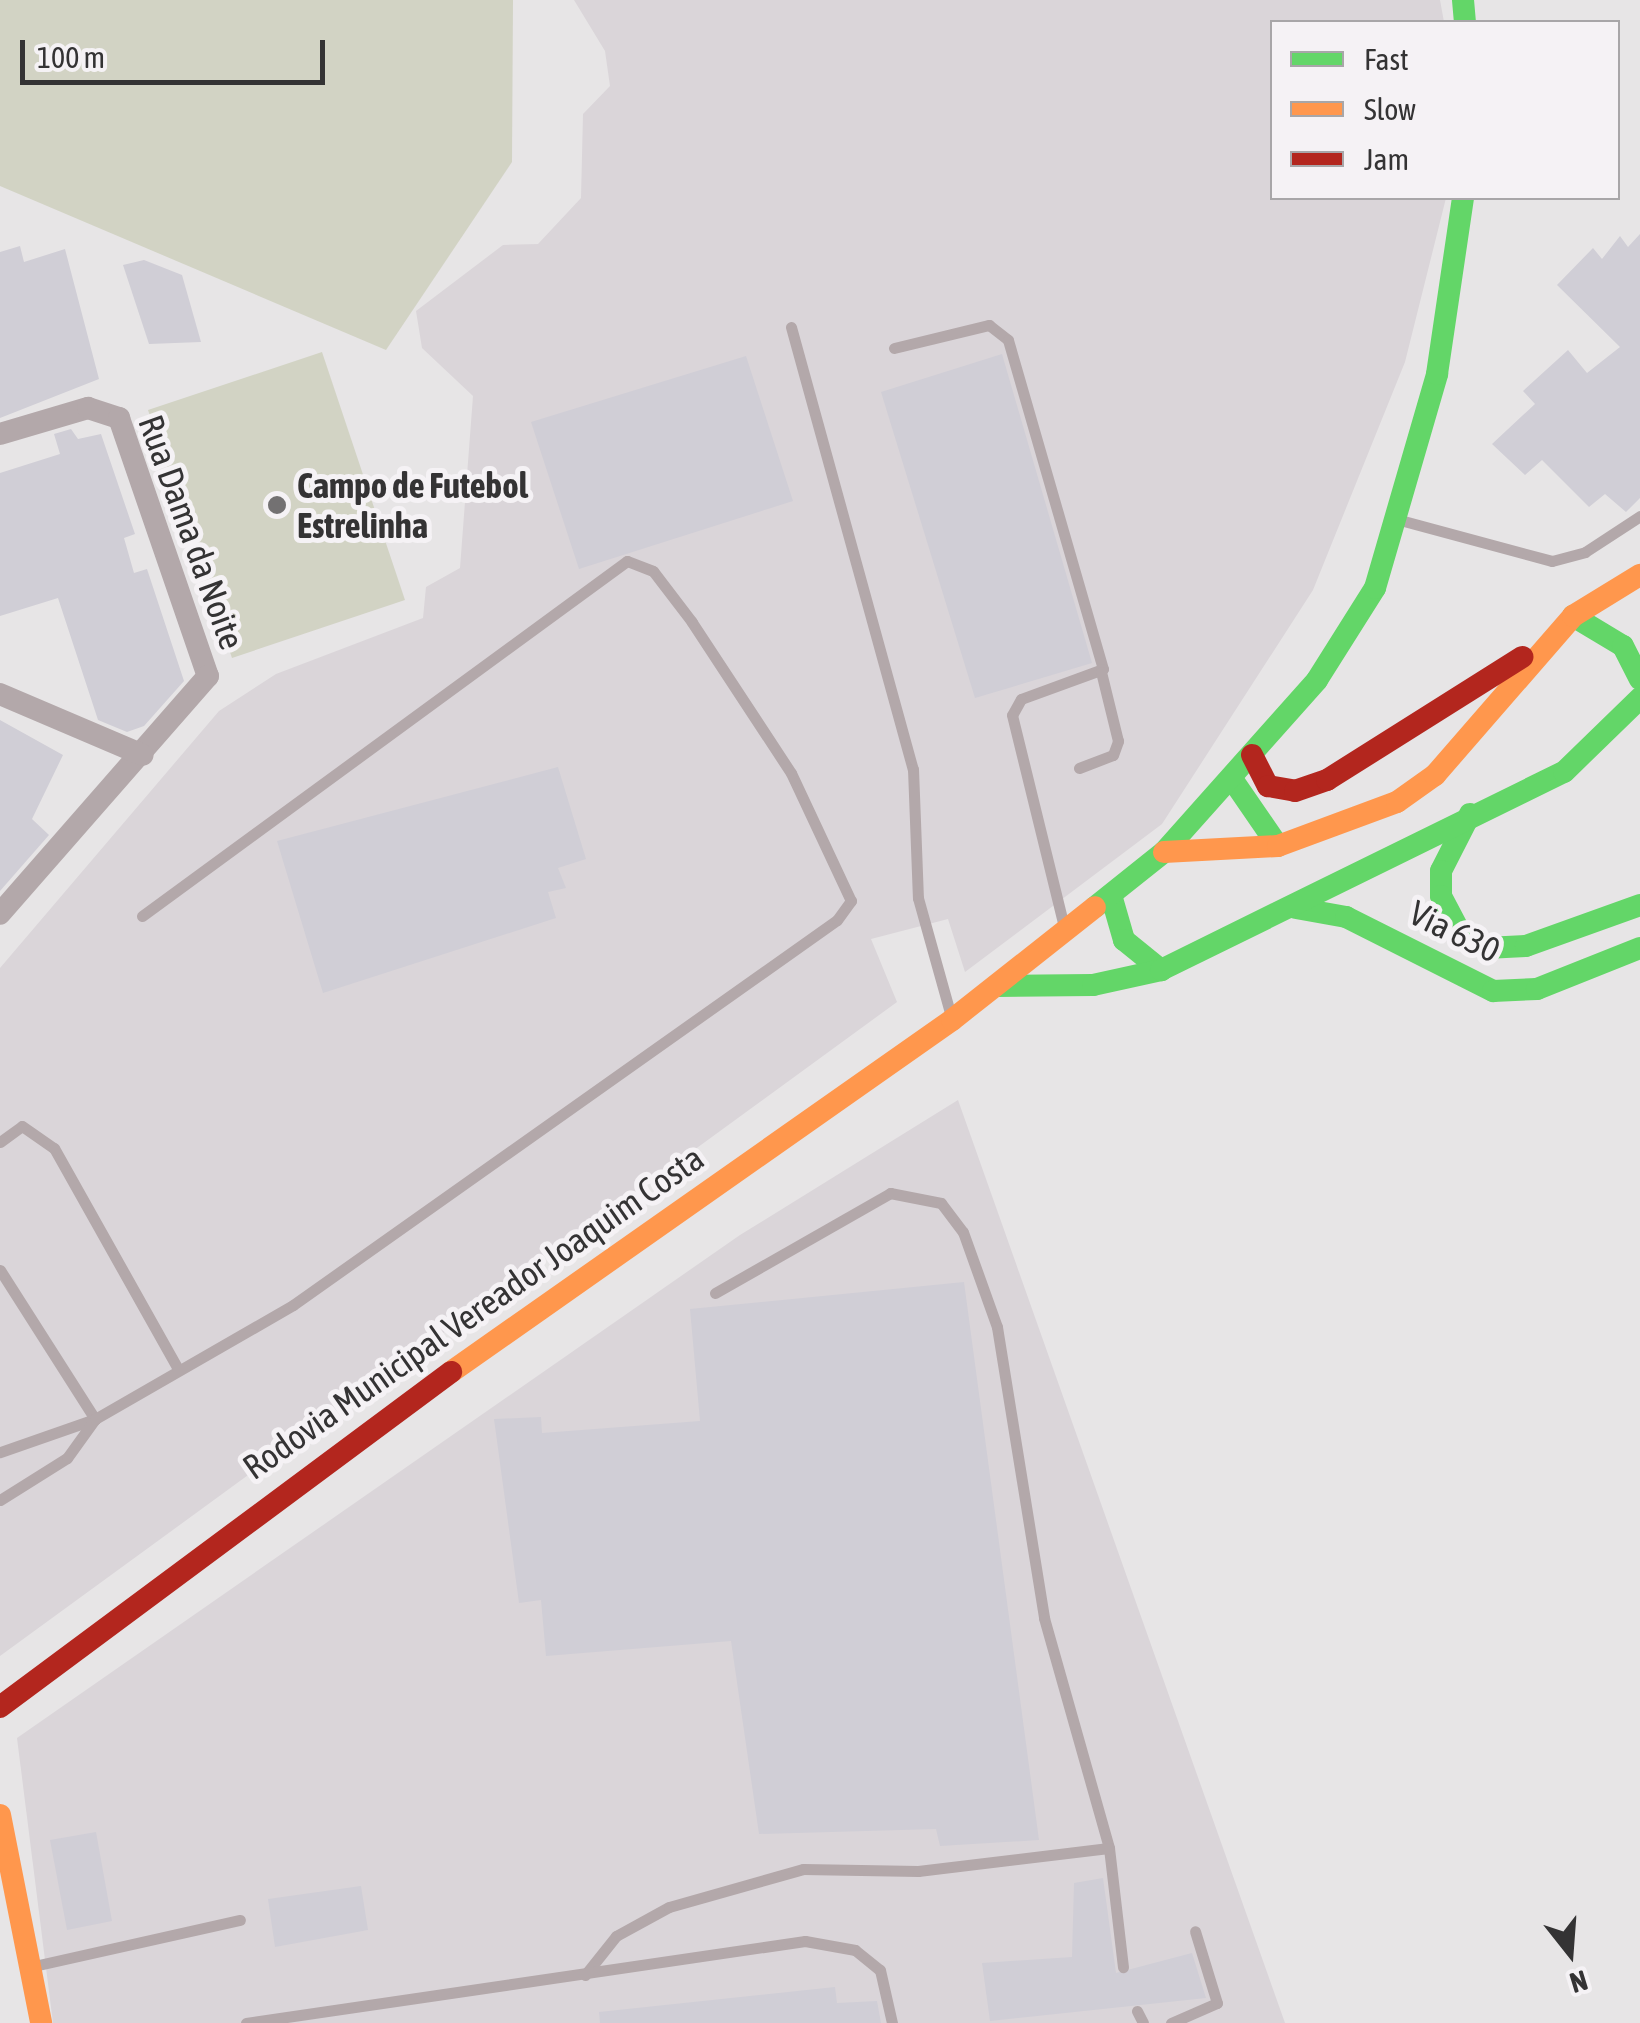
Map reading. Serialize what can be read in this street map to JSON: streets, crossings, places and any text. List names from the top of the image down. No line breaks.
{"streets":{"main road":["Via 630","Rodovia Municipal Vereador Joaquim Costa"],"street":["Rua Dama da Noite"]},"places":["Campo de Futebol Estrelinha"],"legend":["Fast","Slow","Jam"],"scale_bar":"100 m","north":"bottom"}
